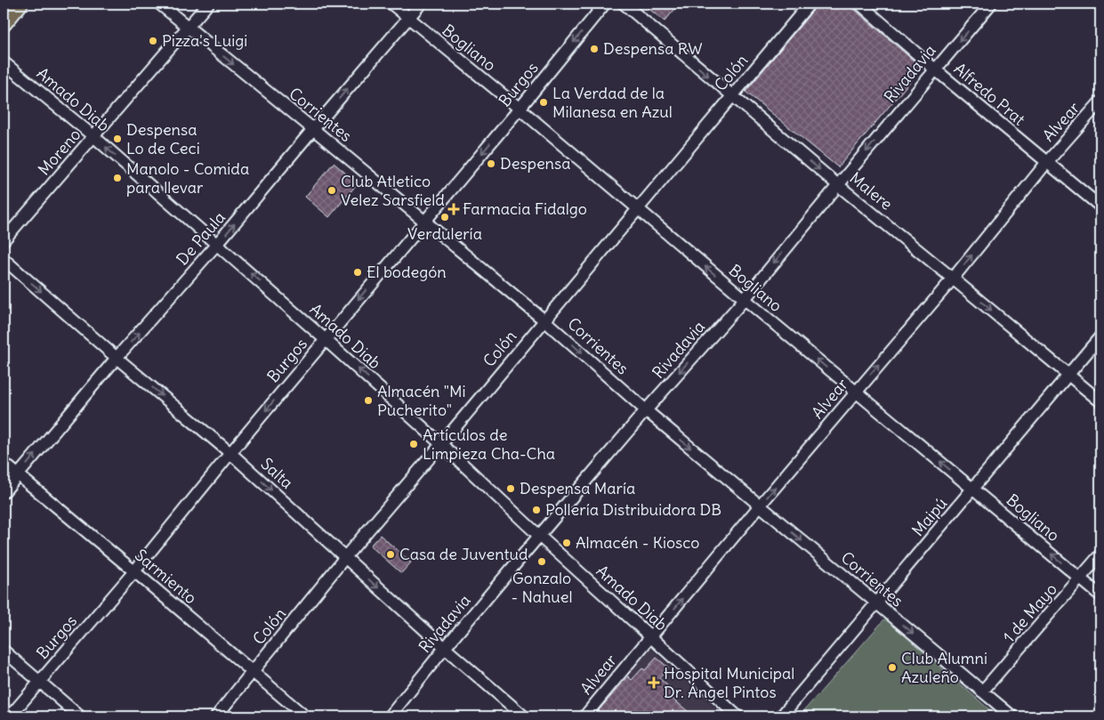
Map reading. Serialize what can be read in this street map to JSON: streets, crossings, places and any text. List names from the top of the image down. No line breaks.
{"streets":{"street":["Bogliano","Colón","Rivadavia","Burgos","Alfredo Prat","Amado Diab","Corrientes","Alvear","Moreno","Malere","De Paula","Salta","Maipú","Sarmiento","1 de Mayo"]},"crossings":[["Bogliano","Colón"],["Bogliano","Rivadavia"],["Bogliano","Burgos"],["Bogliano","Alvear"],["Bogliano","De Paula"],["Bogliano","Maipú"],["Bogliano","1 de Mayo"],["Colón","Amado Diab"],["Colón","Corrientes"],["Colón","Malere"],["Colón","Salta"],["Colón","Sarmiento"],["Rivadavia","Alfredo Prat"],["Rivadavia","Amado Diab"],["Rivadavia","Corrientes"],["Rivadavia","Malere"],["Rivadavia","Salta"],["Burgos","Amado Diab"],["Burgos","Corrientes"],["Burgos","Salta"],["Burgos","Sarmiento"],["Alfredo Prat","Alvear"],["Amado Diab","Alvear"],["Amado Diab","Moreno"],["Amado Diab","De Paula"],["Corrientes","Alvear"],["Corrientes","Moreno"],["Corrientes","De Paula"],["Corrientes","Maipú"],["Corrientes","1 de Mayo"],["Alvear","Malere"],["Malere","Maipú"],["De Paula","Salta"],["De Paula","Sarmiento"]],"one_way":["Bogliano","Rivadavia","Burgos","Amado Diab","Corrientes","Alvear","Malere","De Paula","Salta"],"places":{"other":["Pizza's Luigi","Despensa RW","La Verdad de la Milanesa en Azul","Despensa Lo de Ceci","Despensa","Manolo - Comida para llevar","Club Atletico Velez Sarsfield","Verdulería","El bodegón","Almacén \"Mi Pucherito\"","Artículos de Limpieza Cha-Cha","Despensa María","Pollería Distribuidora DB","Almacén - Kiosco","Casa de Juventud","Gonzalo - Nahuel","Club Alumni Azuleño"],"health":["Farmacia Fidalgo","Hospital Municipal Dr. Ángel Pintos"]}}
